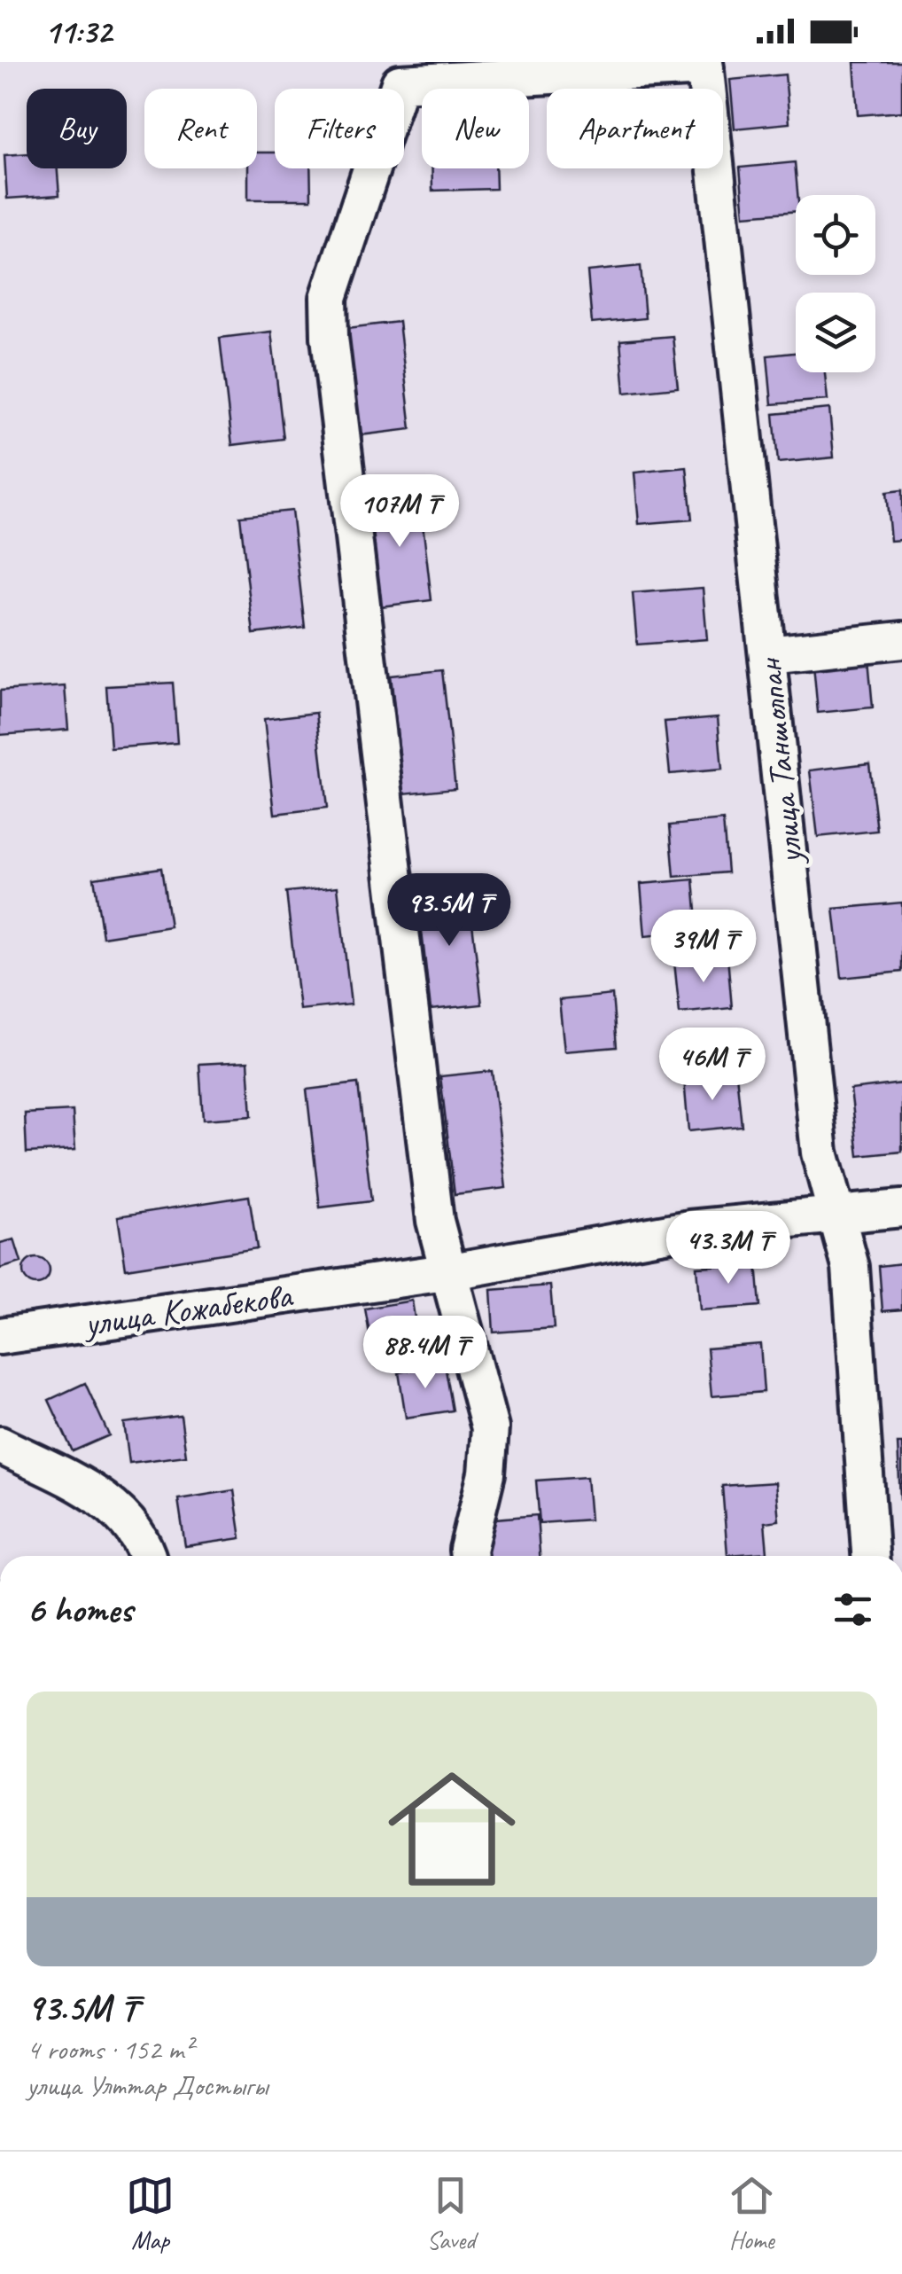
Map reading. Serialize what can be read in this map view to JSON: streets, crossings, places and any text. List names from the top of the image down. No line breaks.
{"streets":{"street":["улица Таншолпан","улица Кожабекова"]},"crossings":[["улица Таншолпан","улица Кожабекова"]],"page":{"status":"11:32","chip":["Buy","Rent","Filters","New","Apartment"],"price":["107M ₸","93.5M ₸","39M ₸","46M ₸","43.3M ₸","88.4M ₸"],"heading":"6 homes","list":[{"name":"93.5M ₸","note":"4 rooms · 152 m² · улица Улттар Достыгы"}],"tabs":["Map","Saved","Home"]}}
